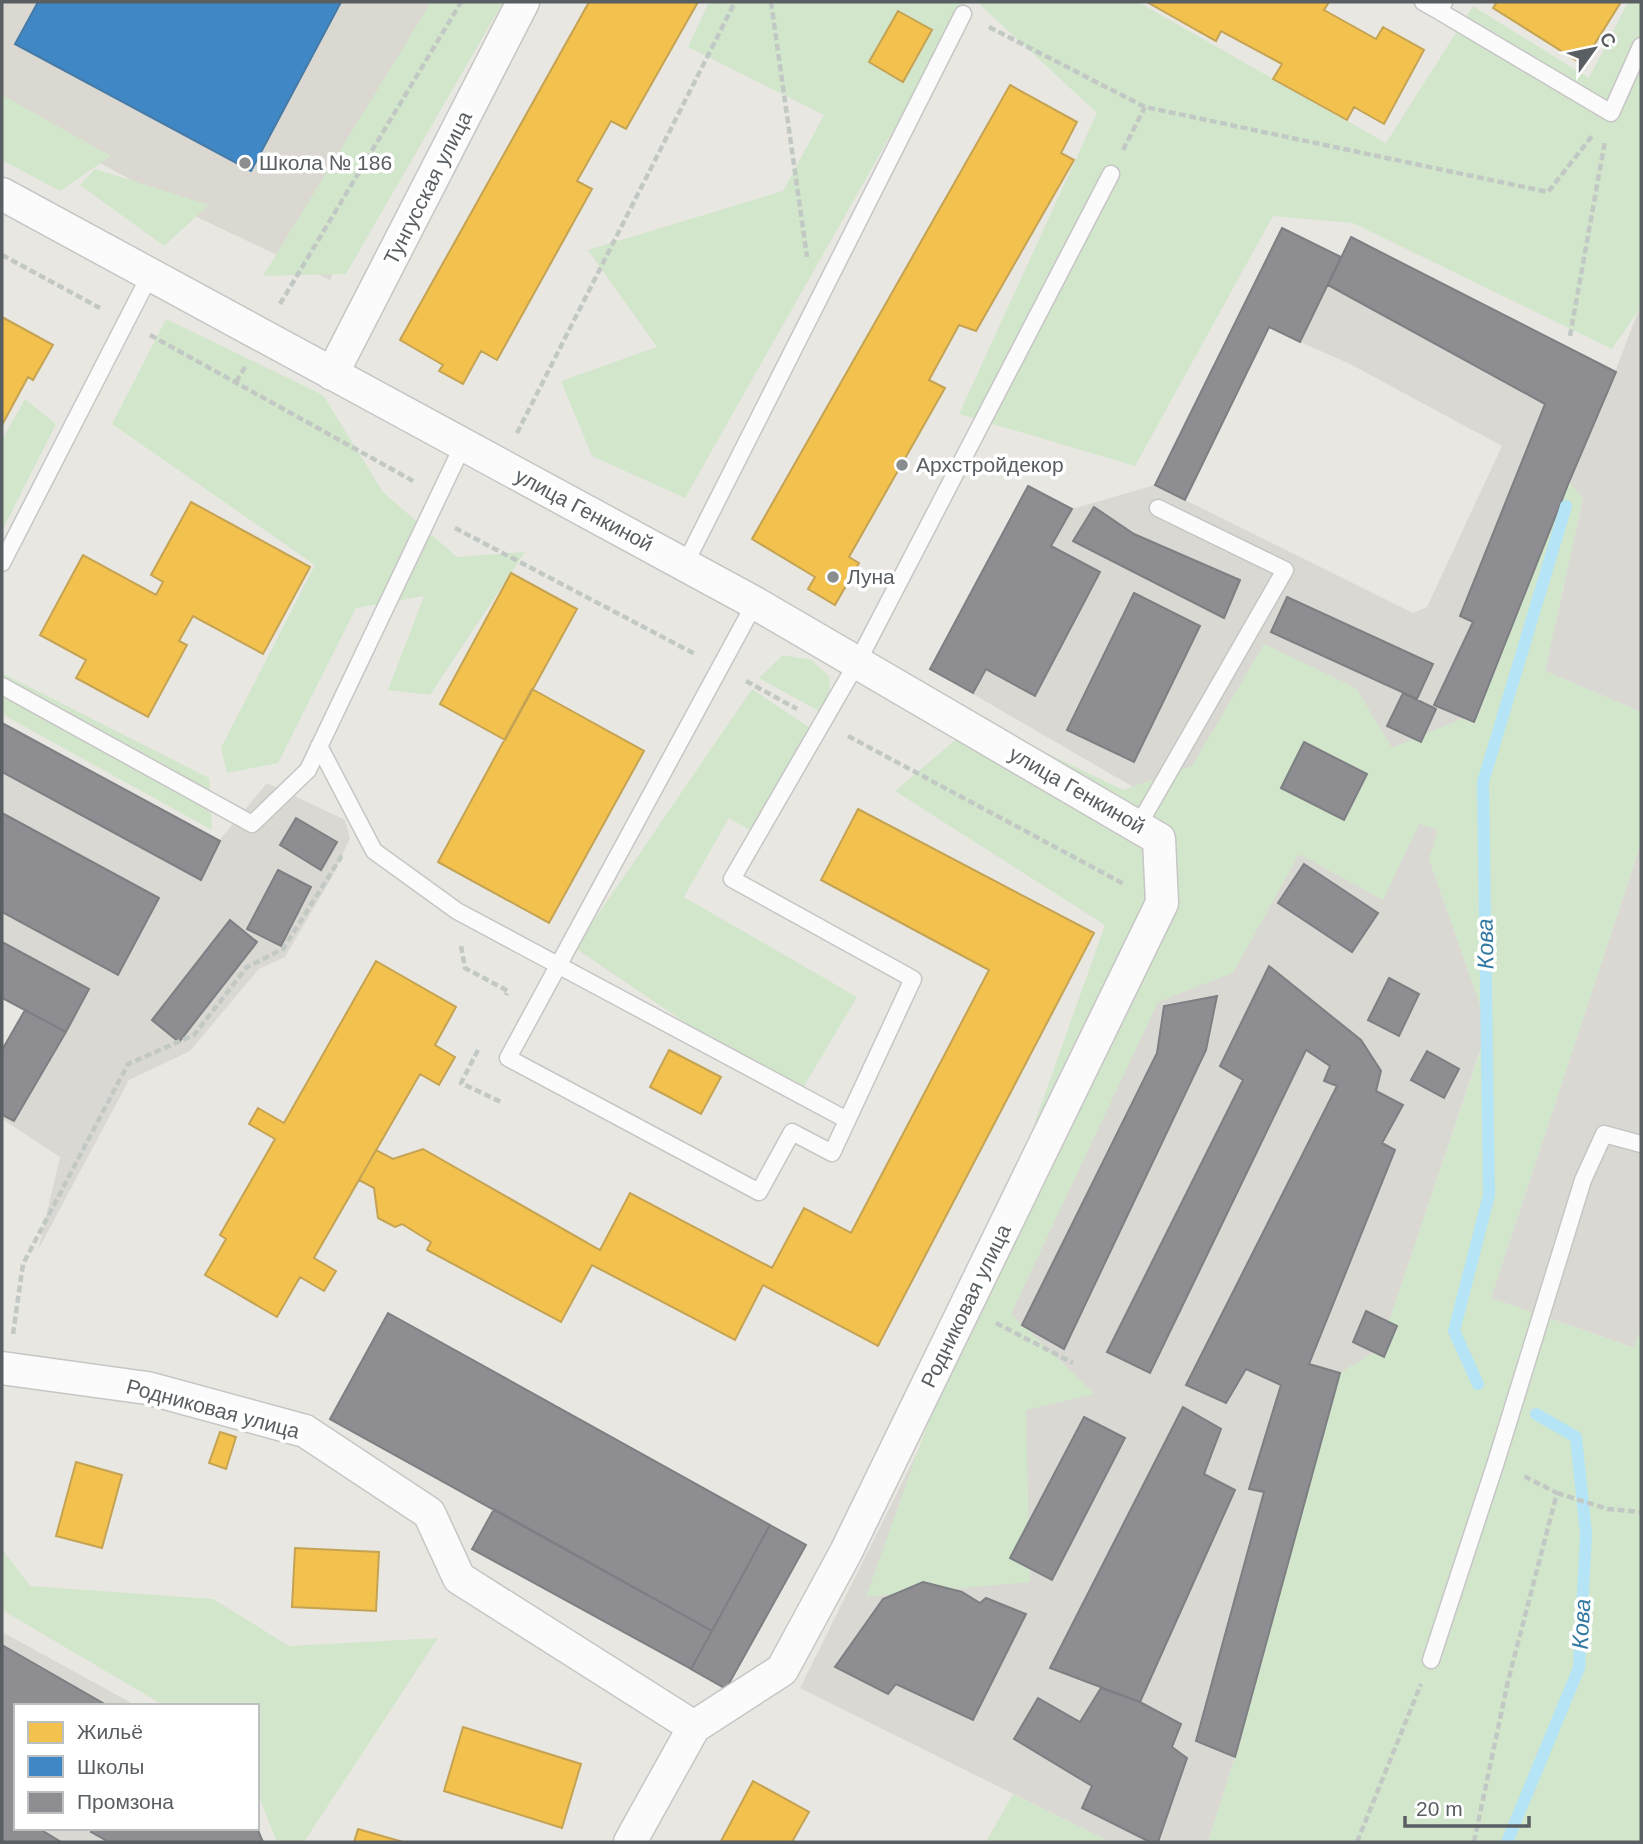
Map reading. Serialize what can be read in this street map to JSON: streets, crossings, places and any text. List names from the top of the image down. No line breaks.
{"streets":{"street":["Тунгусская улица","улица Генкиной","Родниковая улица"]},"crossings":[["Тунгусская улица","улица Генкиной"],["улица Генкиной","Родниковая улица"]],"water":["Кова"],"places":["Школа № 186","Архстройдекор","Луна"],"legend":["Жильё","Школы","Промзона"],"scale_bar":"20 m","north":"top right"}
